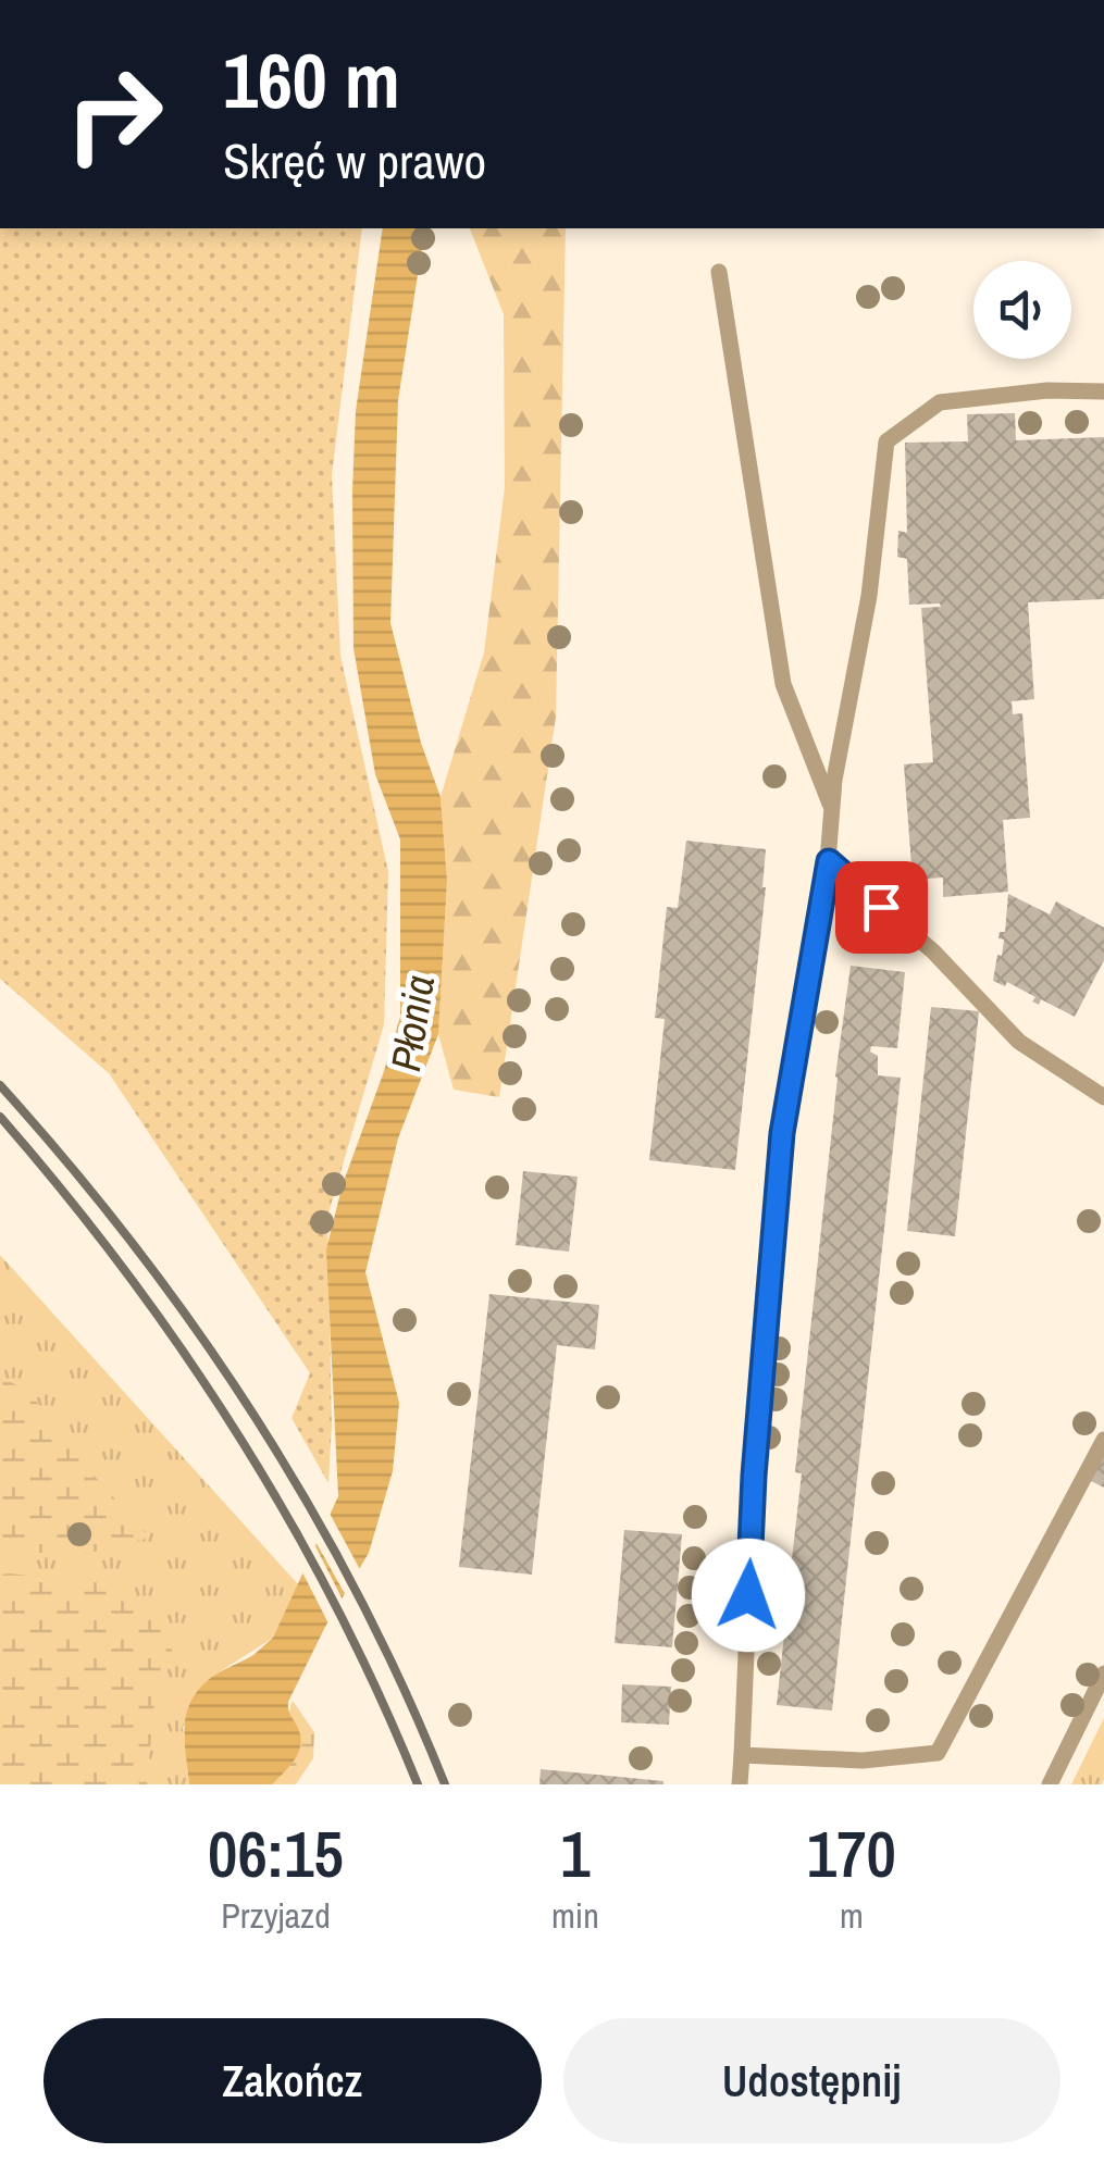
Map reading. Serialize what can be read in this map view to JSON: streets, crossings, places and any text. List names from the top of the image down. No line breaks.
{"water":["Płonia"],"page":{"turn":["160 m","Skręć w prawo"],"eta":["06:15","Przyjazd","1","min","170","m"],"buttons":["Zakończ","Udostępnij"]}}
